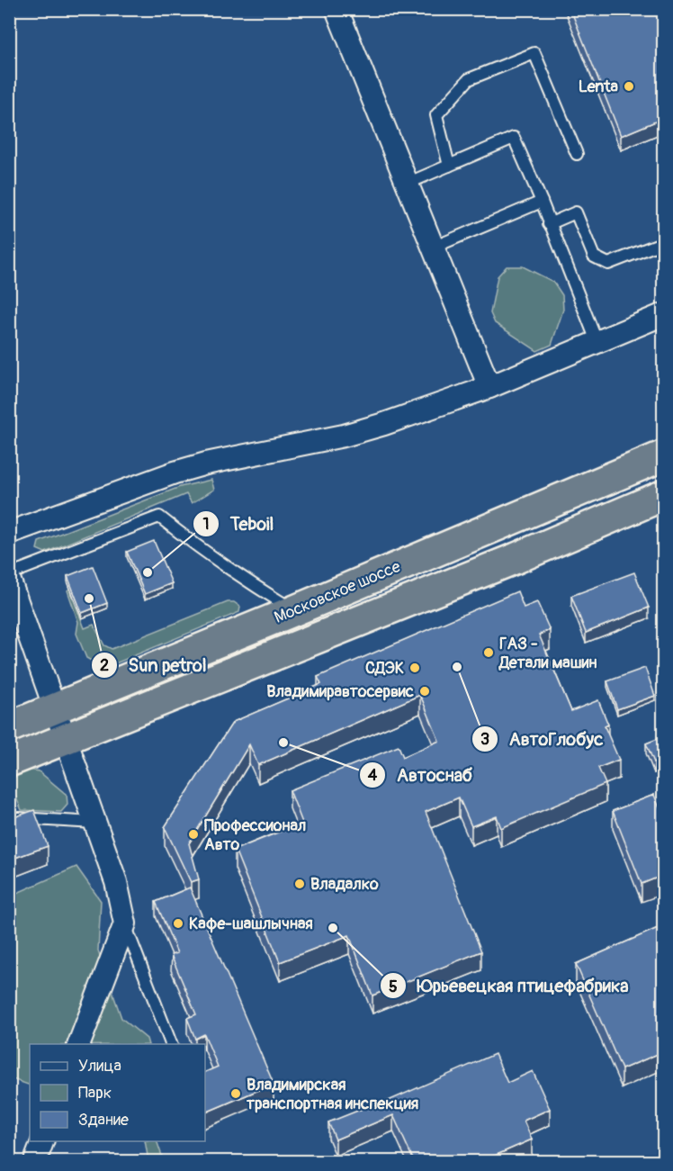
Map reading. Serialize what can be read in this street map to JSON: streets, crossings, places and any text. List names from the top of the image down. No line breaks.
{"streets":{"highway":["Московское шоссе"]},"places":["Lenta","Teboil","Sun petrol","ГАЗ - Детали машин","АвтоГлобус","СДЭК","Владимиравтосервис","Автоснаб","Профессионал Авто","Владалко","Кафе-шашлычная","Юрьевецкая птицефабрика","Владимирская транспортная инспекция"],"legend":["Улица","Парк","Здание"]}
